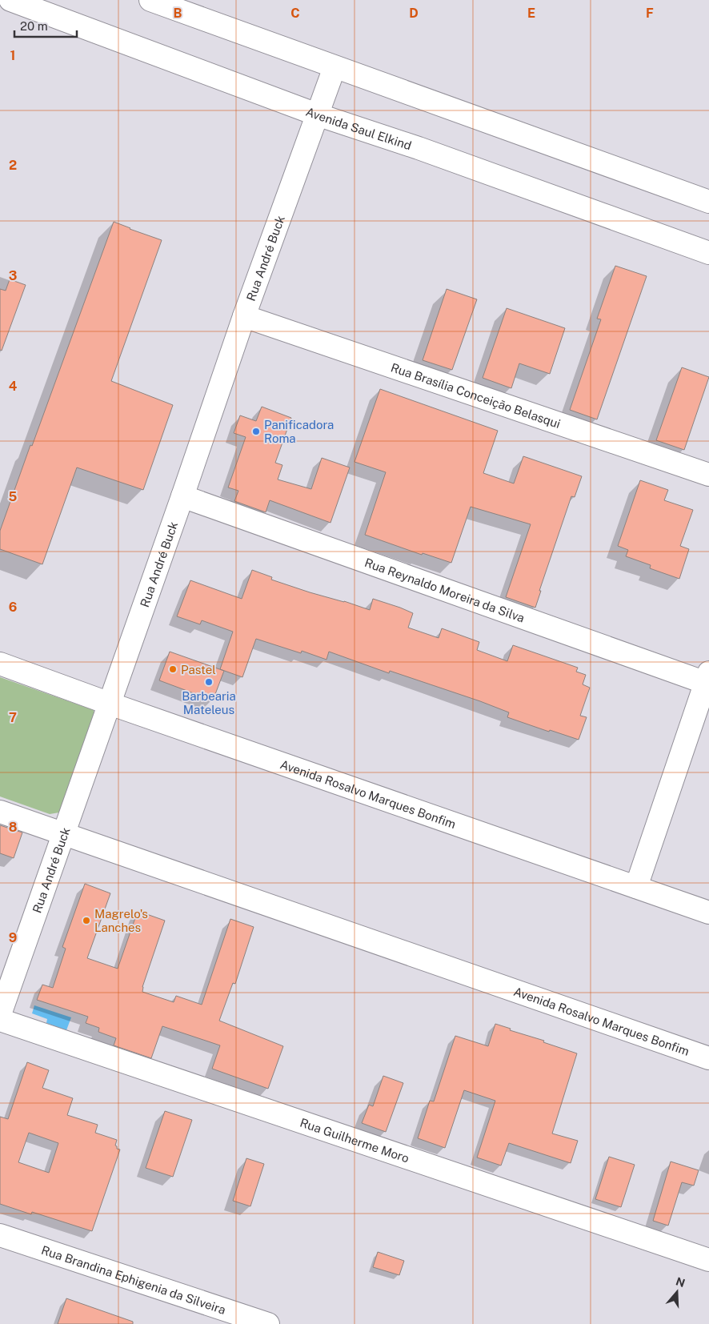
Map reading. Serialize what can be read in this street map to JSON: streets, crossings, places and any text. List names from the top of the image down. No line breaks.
{"streets":{"street":["Avenida Saul Elkind","Rua André Buck","Rua Brasília Conceição Belasqui","Rua Reynaldo Moreira da Silva","Avenida Rosalvo Marques Bonfim","Rua Guilherme Moro","Rua Brandina Ephigenia da Silveira"]},"crossings":[["Avenida Saul Elkind","Rua André Buck"],["Rua André Buck","Rua Brasília Conceição Belasqui"],["Rua André Buck","Rua Reynaldo Moreira da Silva"],["Rua André Buck","Avenida Rosalvo Marques Bonfim"]],"places":["Panificadora Roma","Pastel","Barbearia Mateleus","Magrelo's Lanches"],"scale_bar":"20 m","north":"top","grid":{"columns":["B","C","D","E","F"],"rows":["1","2","3","4","5","6","7","8","9"]}}
